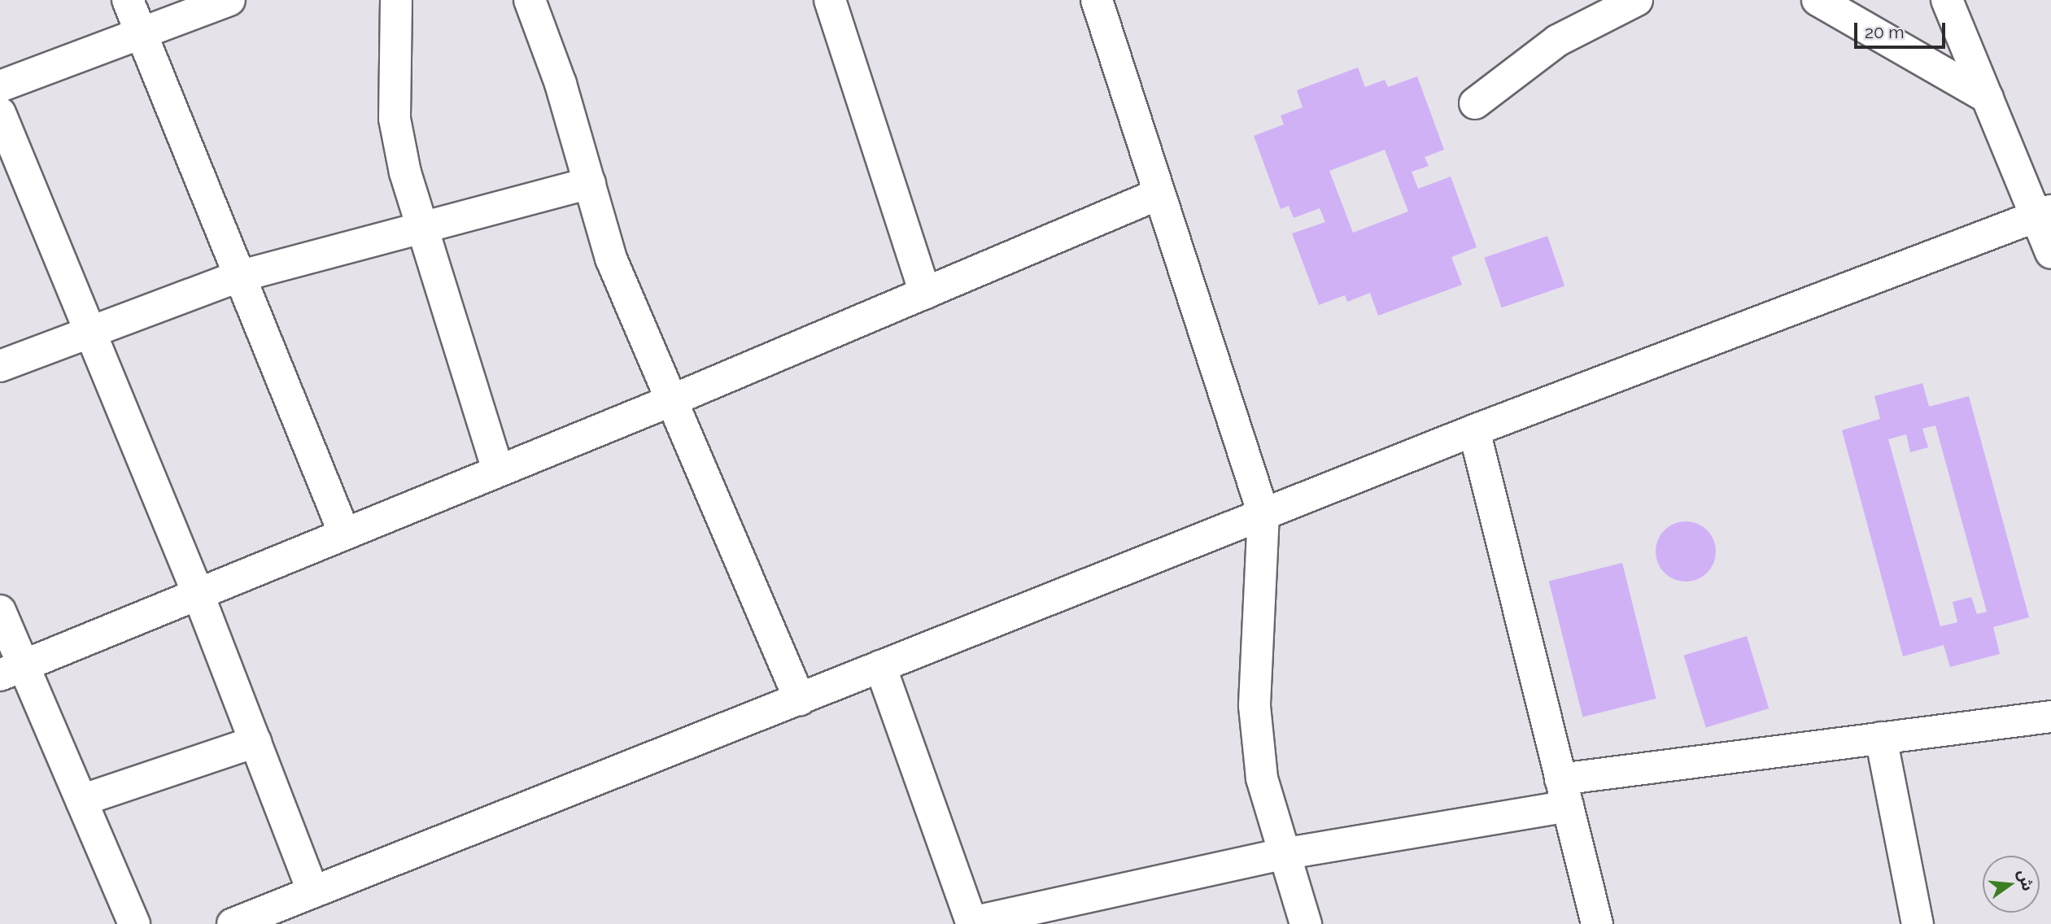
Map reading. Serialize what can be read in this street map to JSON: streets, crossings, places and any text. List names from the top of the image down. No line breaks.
{"scale_bar":"20 m","north":"right"}
